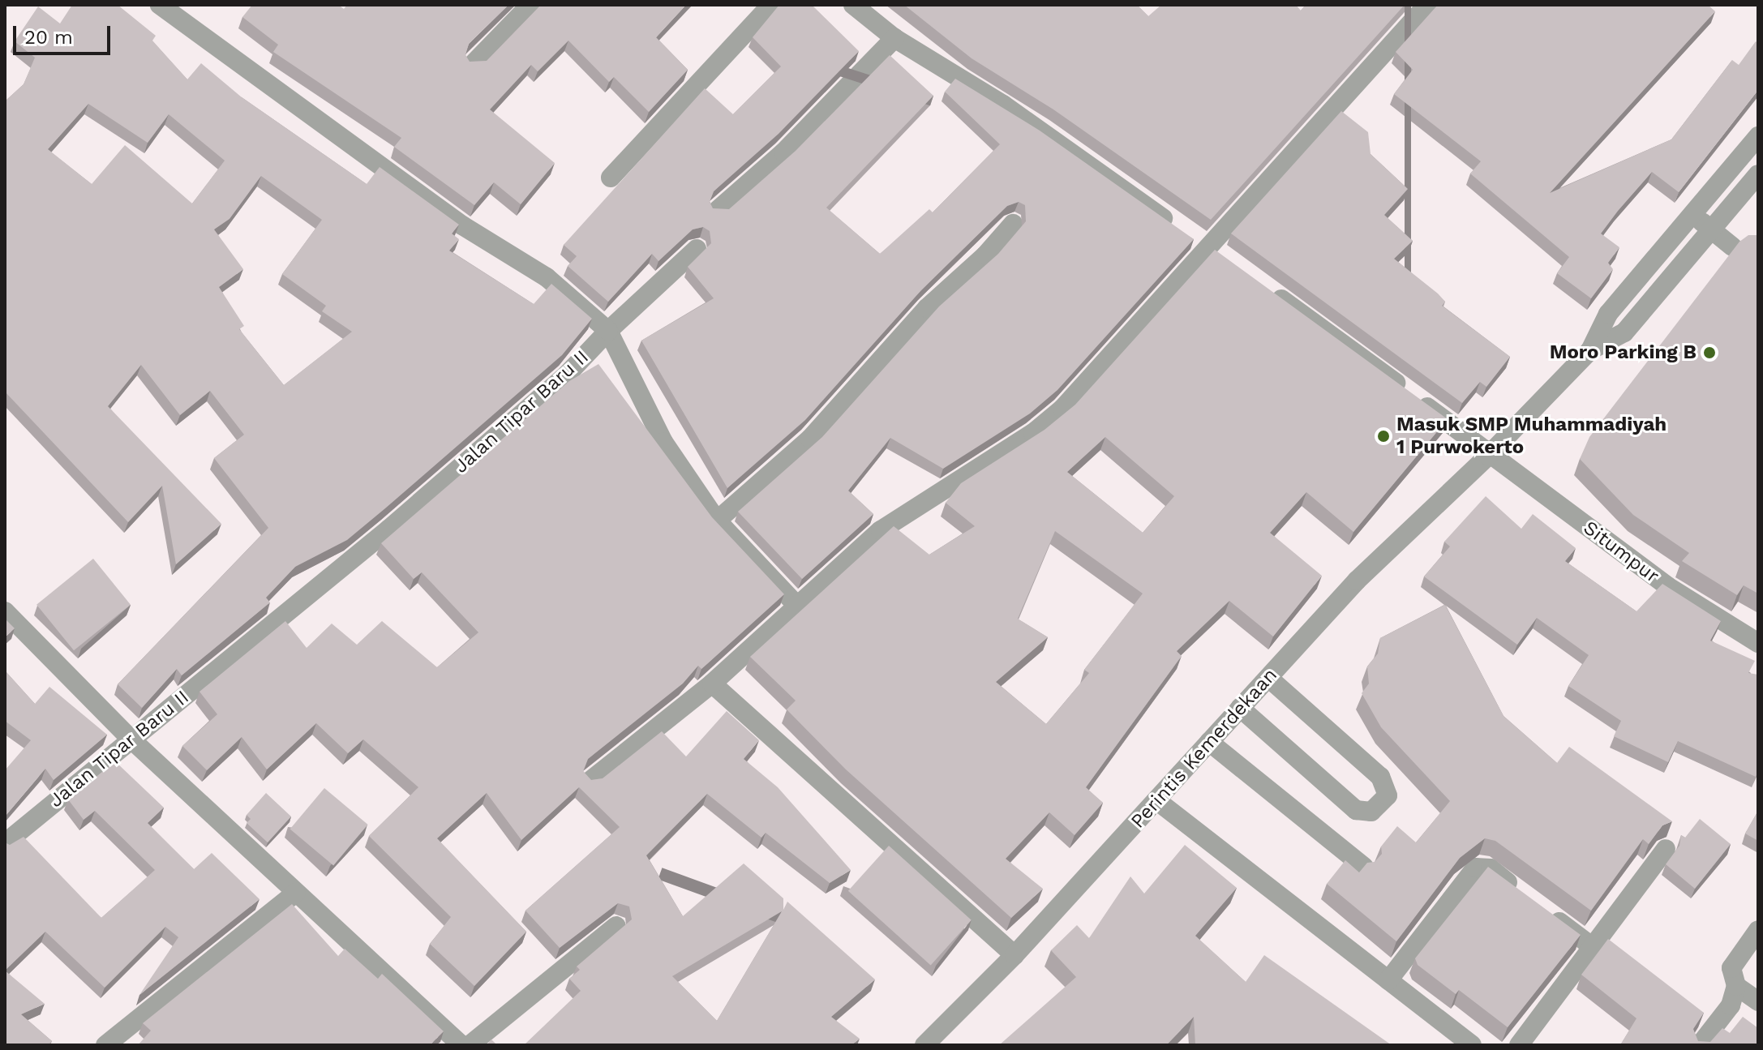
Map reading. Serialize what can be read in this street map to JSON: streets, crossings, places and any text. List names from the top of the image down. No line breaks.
{"streets":{"street":["Jalan Tipar Baru II","Situmpur","Perintis Kemerdekaan"]},"crossings":[["Situmpur","Perintis Kemerdekaan"]],"places":["Moro Parking B","Masuk SMP Muhammadiyah 1 Purwokerto"],"scale_bar":"20 m"}
